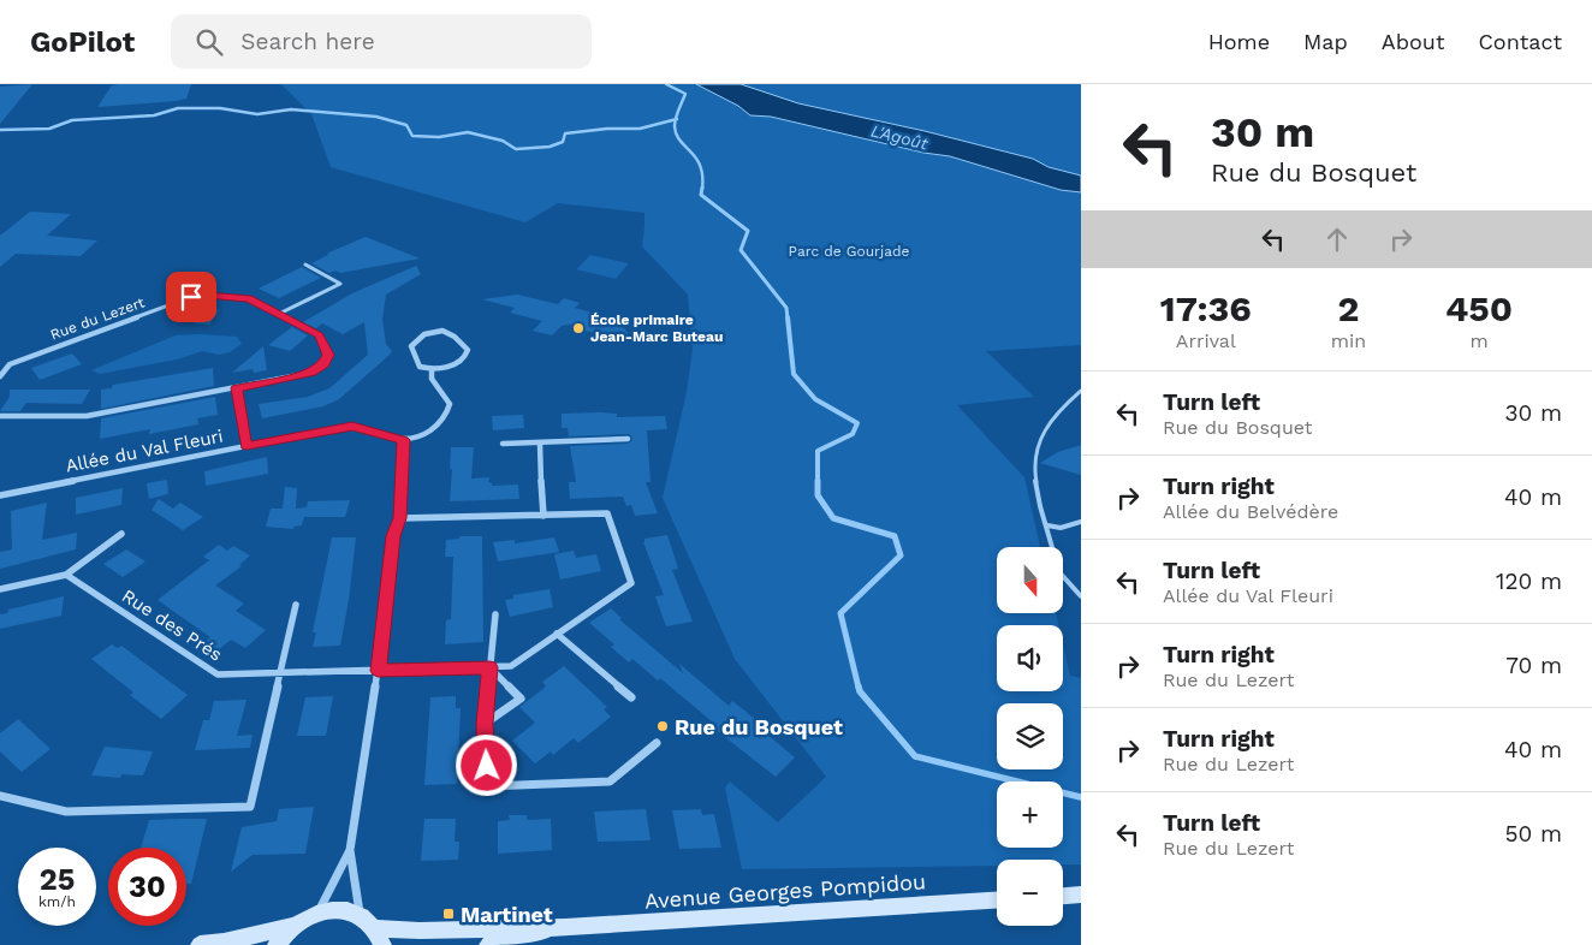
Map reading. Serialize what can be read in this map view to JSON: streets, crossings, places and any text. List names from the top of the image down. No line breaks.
{"streets":{"main road":["Avenue Georges Pompidou"],"street":["Rue du Lezert","Allée du Val Fleuri","Rue des Prés"]},"water":["L'Agoût"],"parks":["Parc de Gourjade"],"places":{"other":["École primaire Jean-Marc Buteau","Rue du Bosquet"],"transit":["Martinet"]},"north":"bottom","page":{"header":"GoPilot","search":"Search here","nav":["Home","Map","About","Contact"],"turn":["30 m","Rue du Bosquet"],"eta":["17:36","Arrival","2","min","450","m"],"list":[{"name":"Turn left","note":"Rue du Bosquet","value":"30 m"},{"name":"Turn right","note":"Allée du Belvédère","value":"40 m"},{"name":"Turn left","note":"Allée du Val Fleuri","value":"120 m"},{"name":"Turn right","note":"Rue du Lezert","value":"70 m"},{"name":"Turn right","note":"Rue du Lezert","value":"40 m"},{"name":"Turn left","note":"Rue du Lezert","value":"50 m"}],"map_buttons":["+","−"],"speed":"25 km/h","limit":"30"}}
